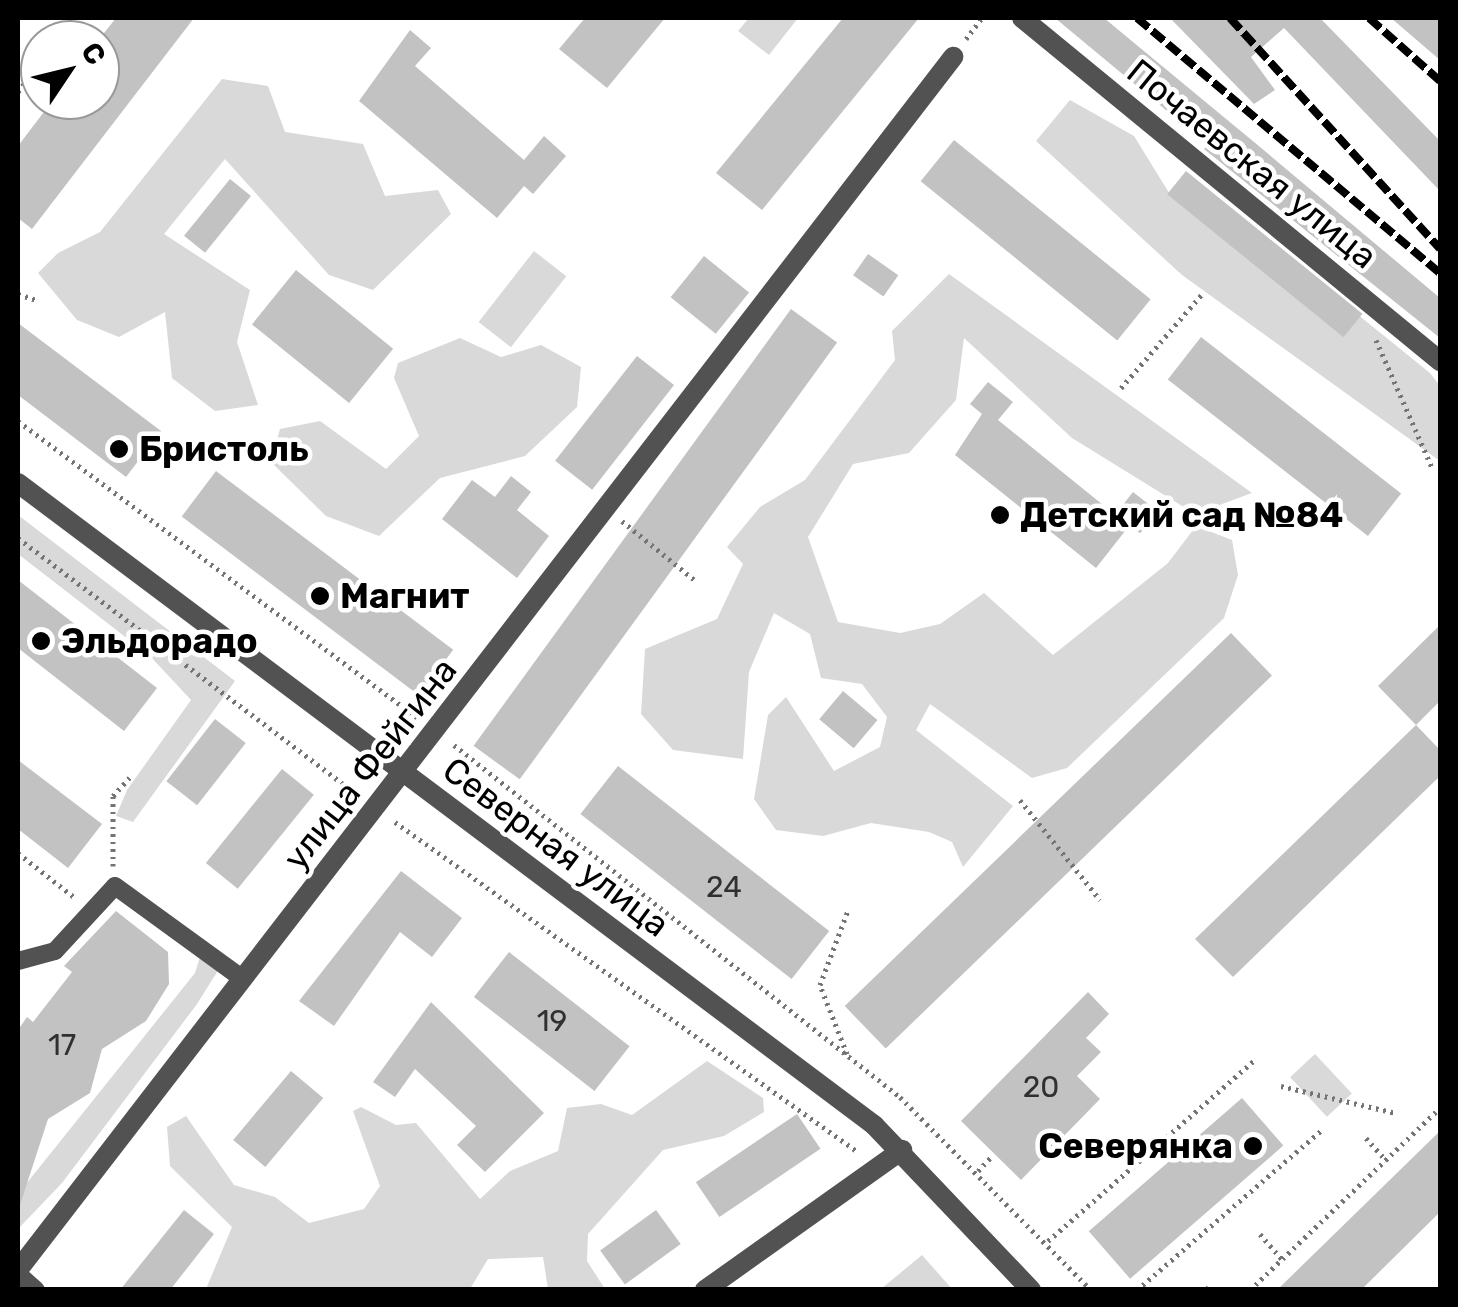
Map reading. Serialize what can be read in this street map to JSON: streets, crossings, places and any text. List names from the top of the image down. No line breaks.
{"streets":{"street":["Почаевская улица","улица Фейгина","Северная улица"]},"crossings":[["улица Фейгина","Северная улица"]],"places":["Бристоль","Детский сад №84","Магнит","Эльдорадо","Северянка"],"house_numbers":["24","19","17","20"],"north":"top right"}
